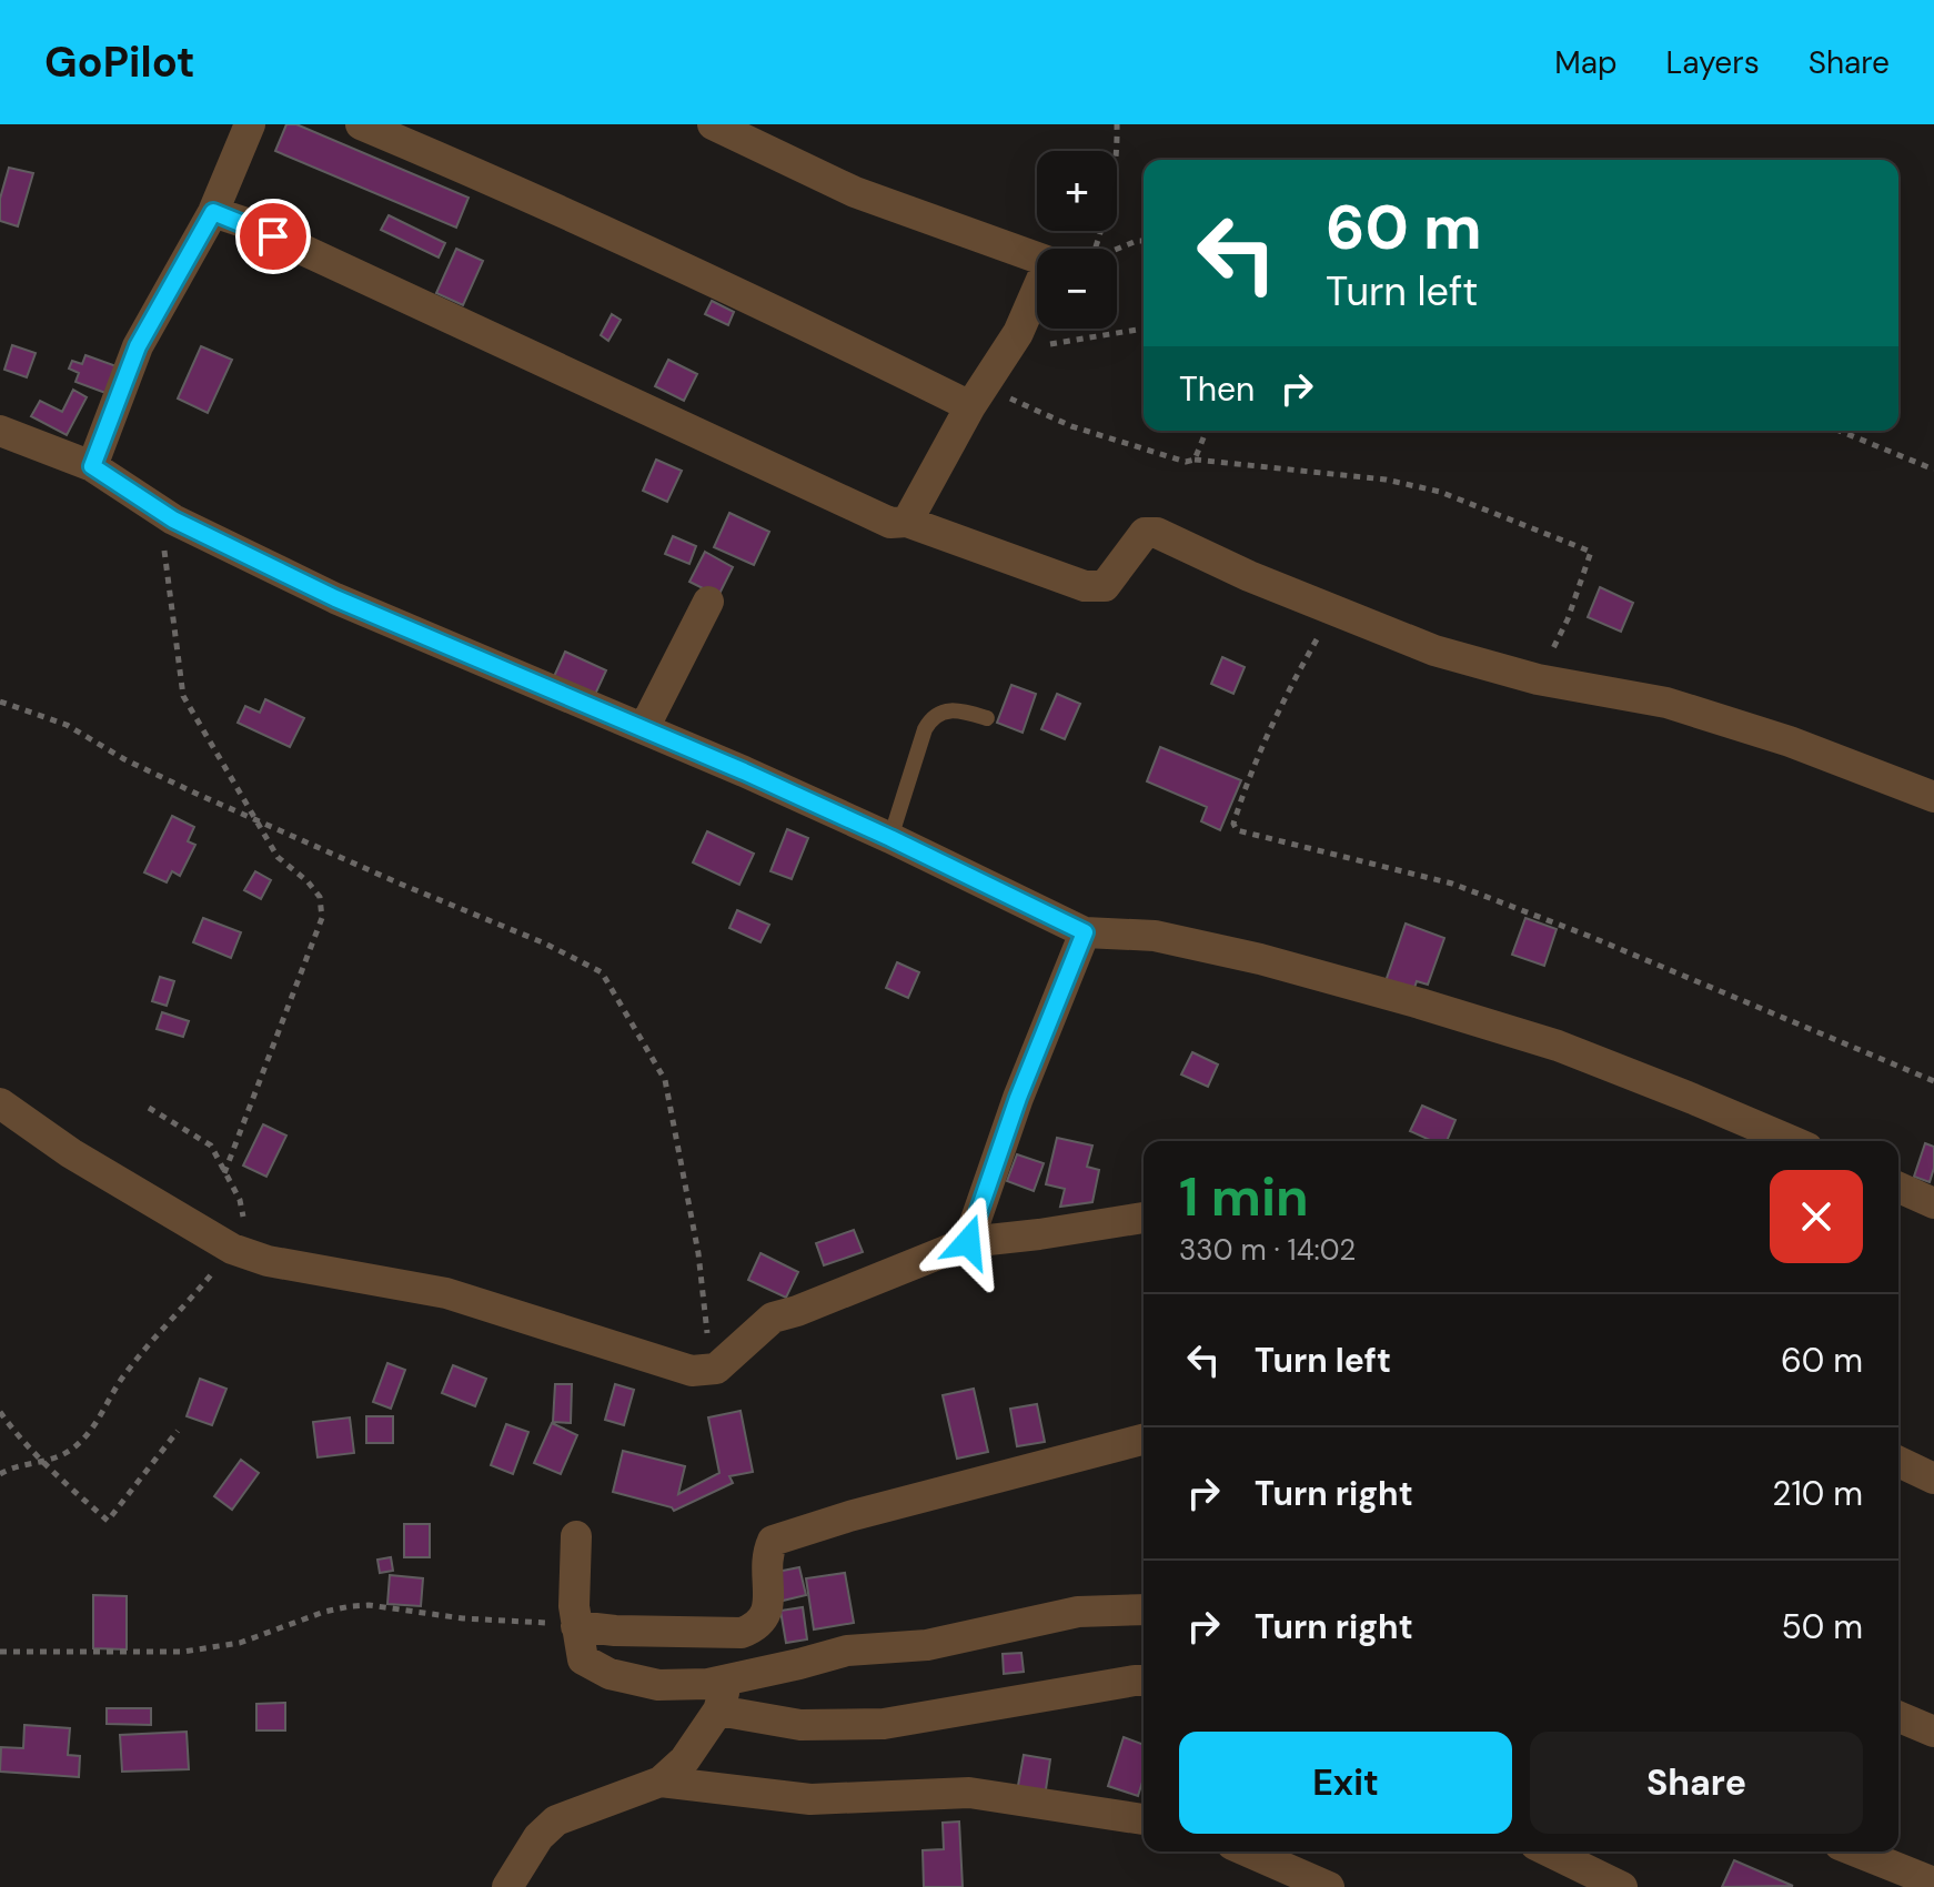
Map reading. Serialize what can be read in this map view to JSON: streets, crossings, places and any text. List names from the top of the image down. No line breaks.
{"page":{"header":"GoPilot","nav":["Map","Layers","Share"],"map_buttons":["+","−"],"turn":["60 m","Turn left"],"then":"Then","heading":["1 min","330 m · 14:02"],"list":[{"name":"Turn left","value":"60 m"},{"name":"Turn right","value":"210 m"},{"name":"Turn right","value":"50 m"}],"buttons":["Exit","Share"]}}
